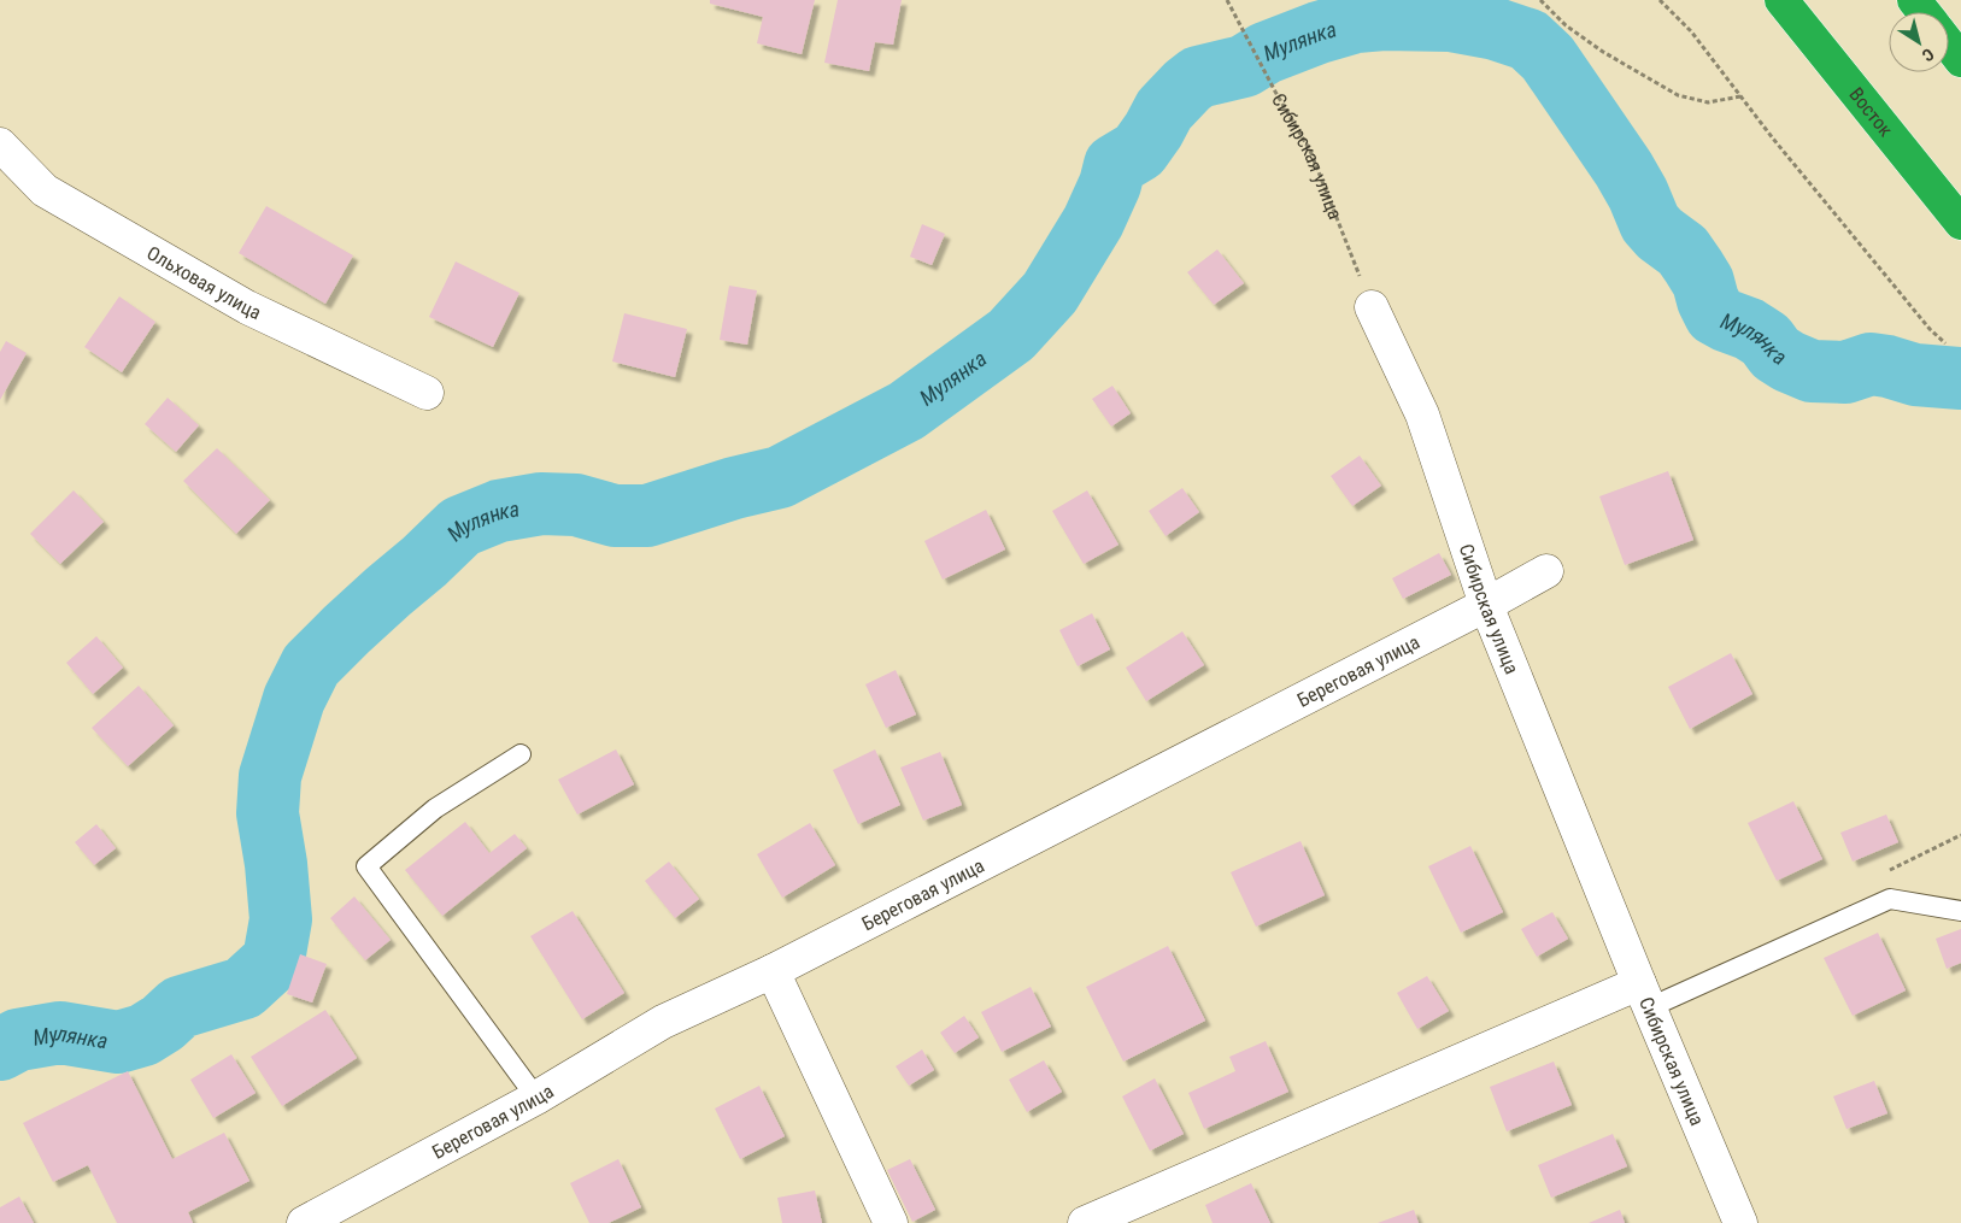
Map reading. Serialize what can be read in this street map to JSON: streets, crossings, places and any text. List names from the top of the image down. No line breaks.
{"streets":{"highway":["Восток"],"street":["Сибирская улица","Ольховая улица","Береговая улица"]},"crossings":[["Сибирская улица","Береговая улица"]],"water":["Мулянка"],"north":"bottom right"}
